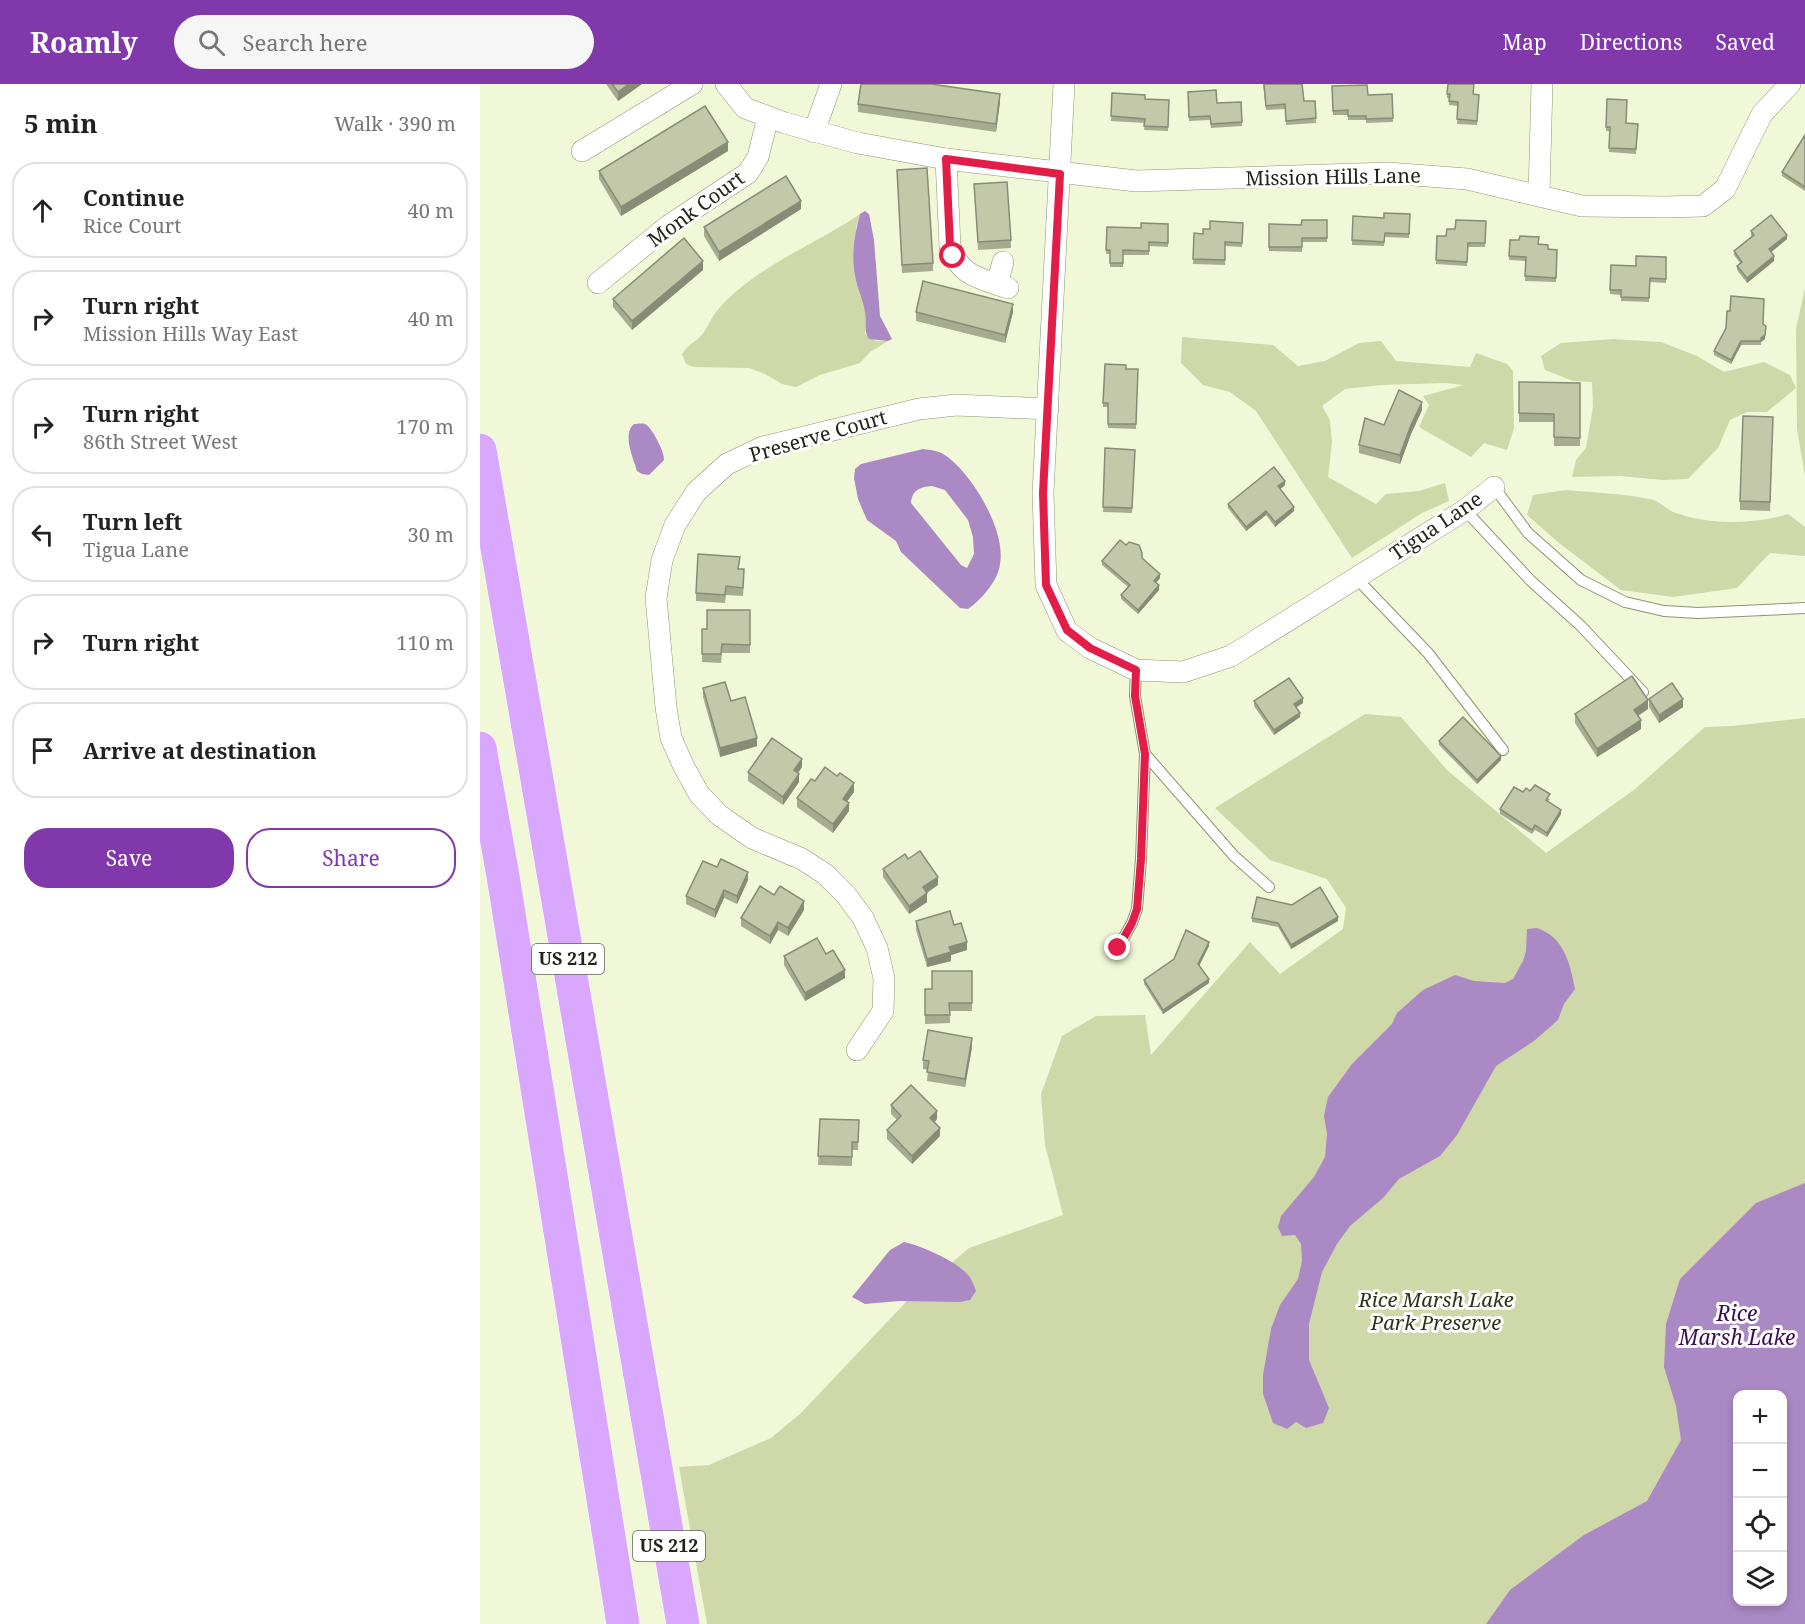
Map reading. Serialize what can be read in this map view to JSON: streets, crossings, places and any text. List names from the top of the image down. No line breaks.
{"streets":{"highway":["US 212"],"street":["Mission Hills Lane","Monk Court","Preserve Court","Tigua Lane"]},"crossings":[["Mission Hills Lane","Monk Court"],["Preserve Court","Tigua Lane"]],"water":["Rice Marsh Lake"],"parks":["Rice Marsh Lake Park Preserve"],"page":{"header":"Roamly","search":"Search here","nav":["Map","Directions","Saved"],"heading":["5 min","Walk · 390 m"],"list":[["Continue","Rice Court","40 m"],["Turn right","Mission Hills Way East","40 m"],["Turn right","86th Street West","170 m"],["Turn left","Tigua Lane","30 m"],["Turn right","110 m"],"Arrive at destination"],"buttons":["Save","Share"],"map_buttons":["+","−"]}}
